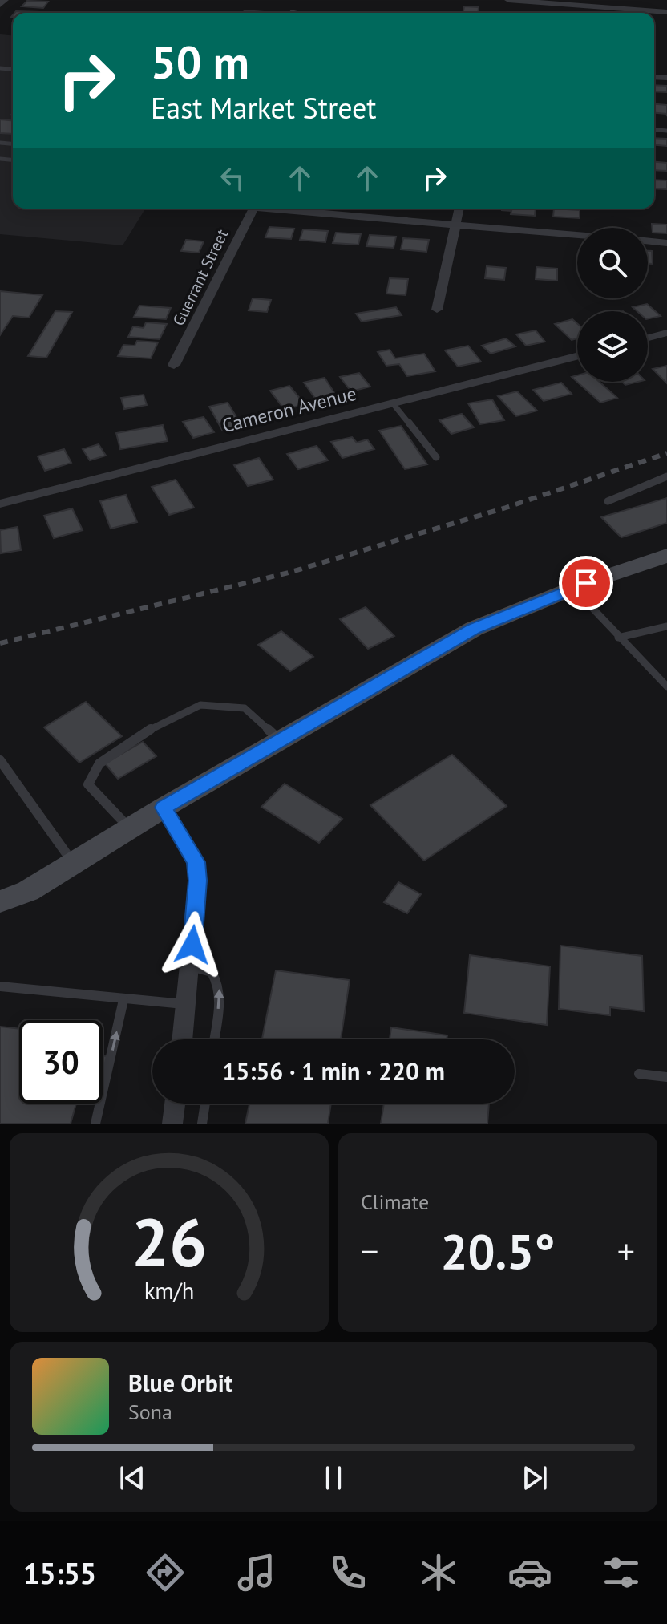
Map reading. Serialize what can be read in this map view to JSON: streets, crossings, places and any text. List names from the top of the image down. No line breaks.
{"streets":{"street":["Guerrant Street","Cameron Avenue"]},"page":{"turn":["50 m","East Market Street"],"limit":"30","trip":"15:56 · 1 min · 220 m","tile":"Climate","heat":["−","20.5°","+"],"song":["Blue Orbit","Sona"],"tabs":"15:55","gauge":["26","km/h"]}}
